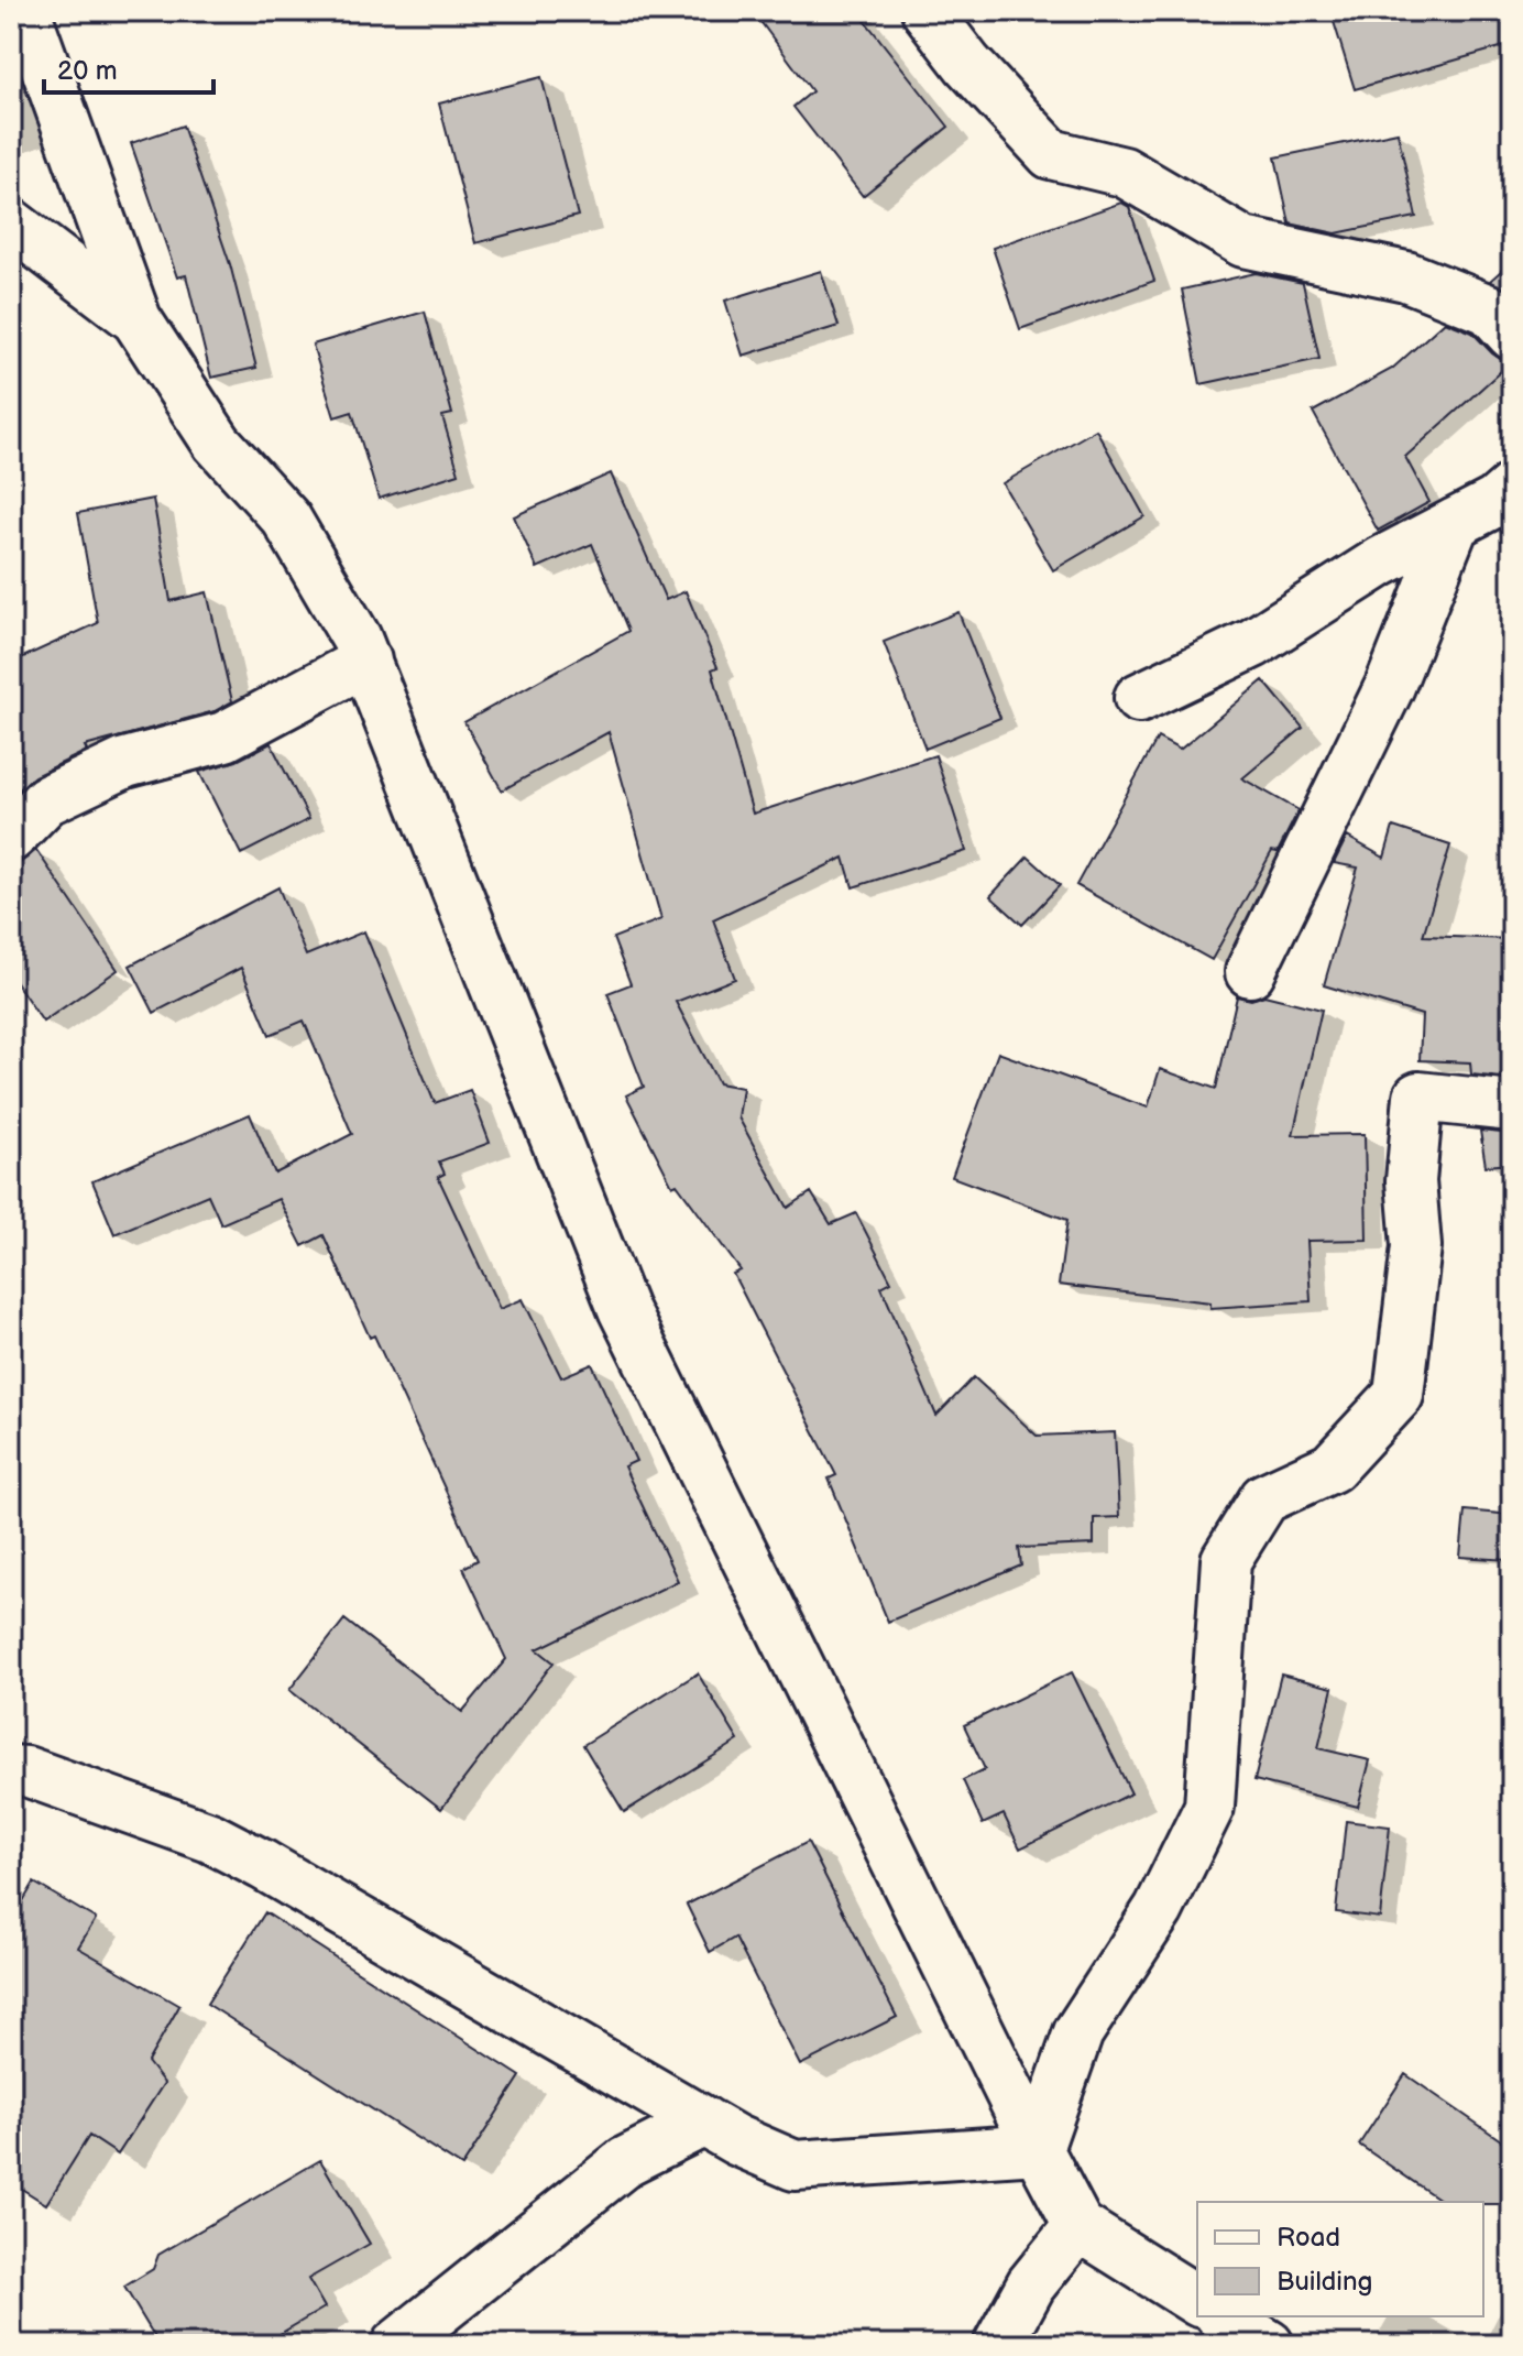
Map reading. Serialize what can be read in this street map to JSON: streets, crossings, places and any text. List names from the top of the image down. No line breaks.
{"legend":["Road","Building"],"scale_bar":"20 m"}
